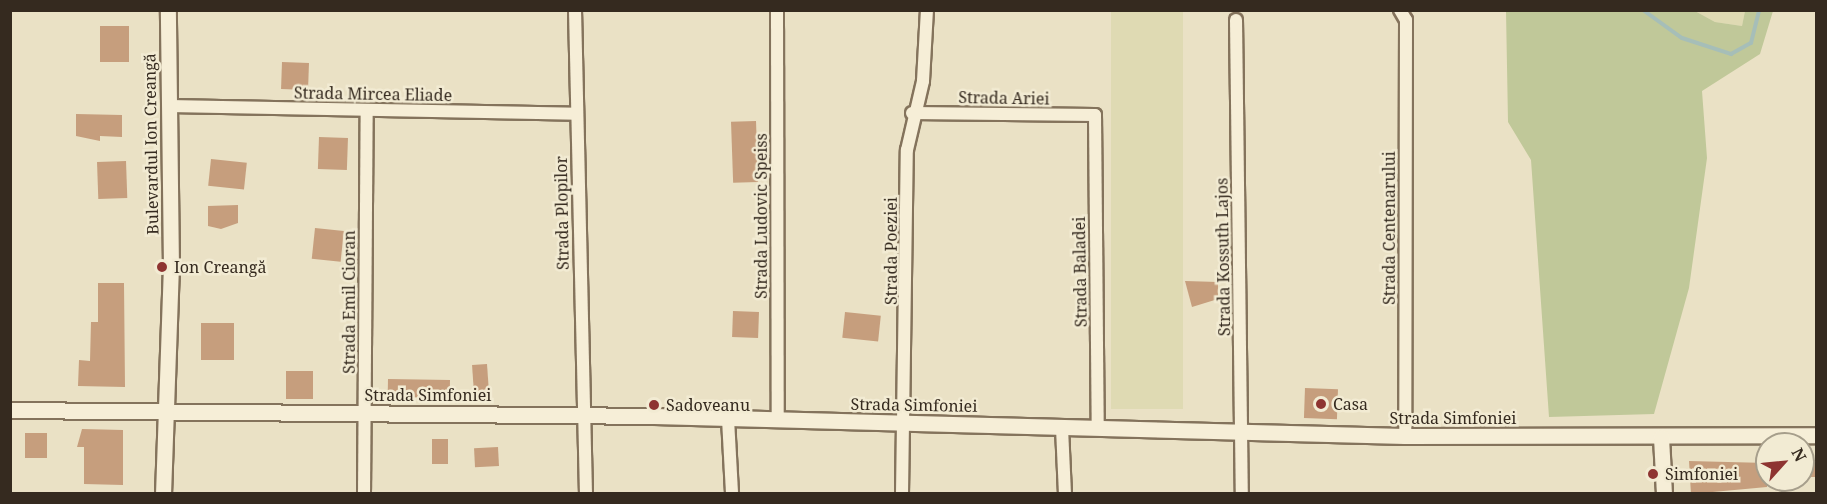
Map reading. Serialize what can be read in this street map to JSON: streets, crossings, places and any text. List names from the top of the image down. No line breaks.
{"streets":{"street":["Strada Mircea Eliade","Strada Ariei","Bulevardul Ion Creangă","Strada Plopilor","Strada Ludovic Speiss","Strada Centenarului","Strada Poeziei","Strada Kossuth Lajos","Strada Baladei","Strada Emil Cioran","Strada Simfoniei"]},"crossings":[["Strada Mircea Eliade","Bulevardul Ion Creangă"],["Strada Mircea Eliade","Strada Plopilor"],["Strada Mircea Eliade","Strada Emil Cioran"],["Strada Ariei","Strada Poeziei"],["Strada Ariei","Strada Baladei"],["Bulevardul Ion Creangă","Strada Simfoniei"],["Strada Plopilor","Strada Simfoniei"],["Strada Ludovic Speiss","Strada Simfoniei"],["Strada Centenarului","Strada Simfoniei"],["Strada Poeziei","Strada Simfoniei"],["Strada Kossuth Lajos","Strada Simfoniei"],["Strada Baladei","Strada Simfoniei"],["Strada Emil Cioran","Strada Simfoniei"]],"places":["Ion Creangă","Casa","Sadoveanu","Simfoniei"],"north":"top right"}
